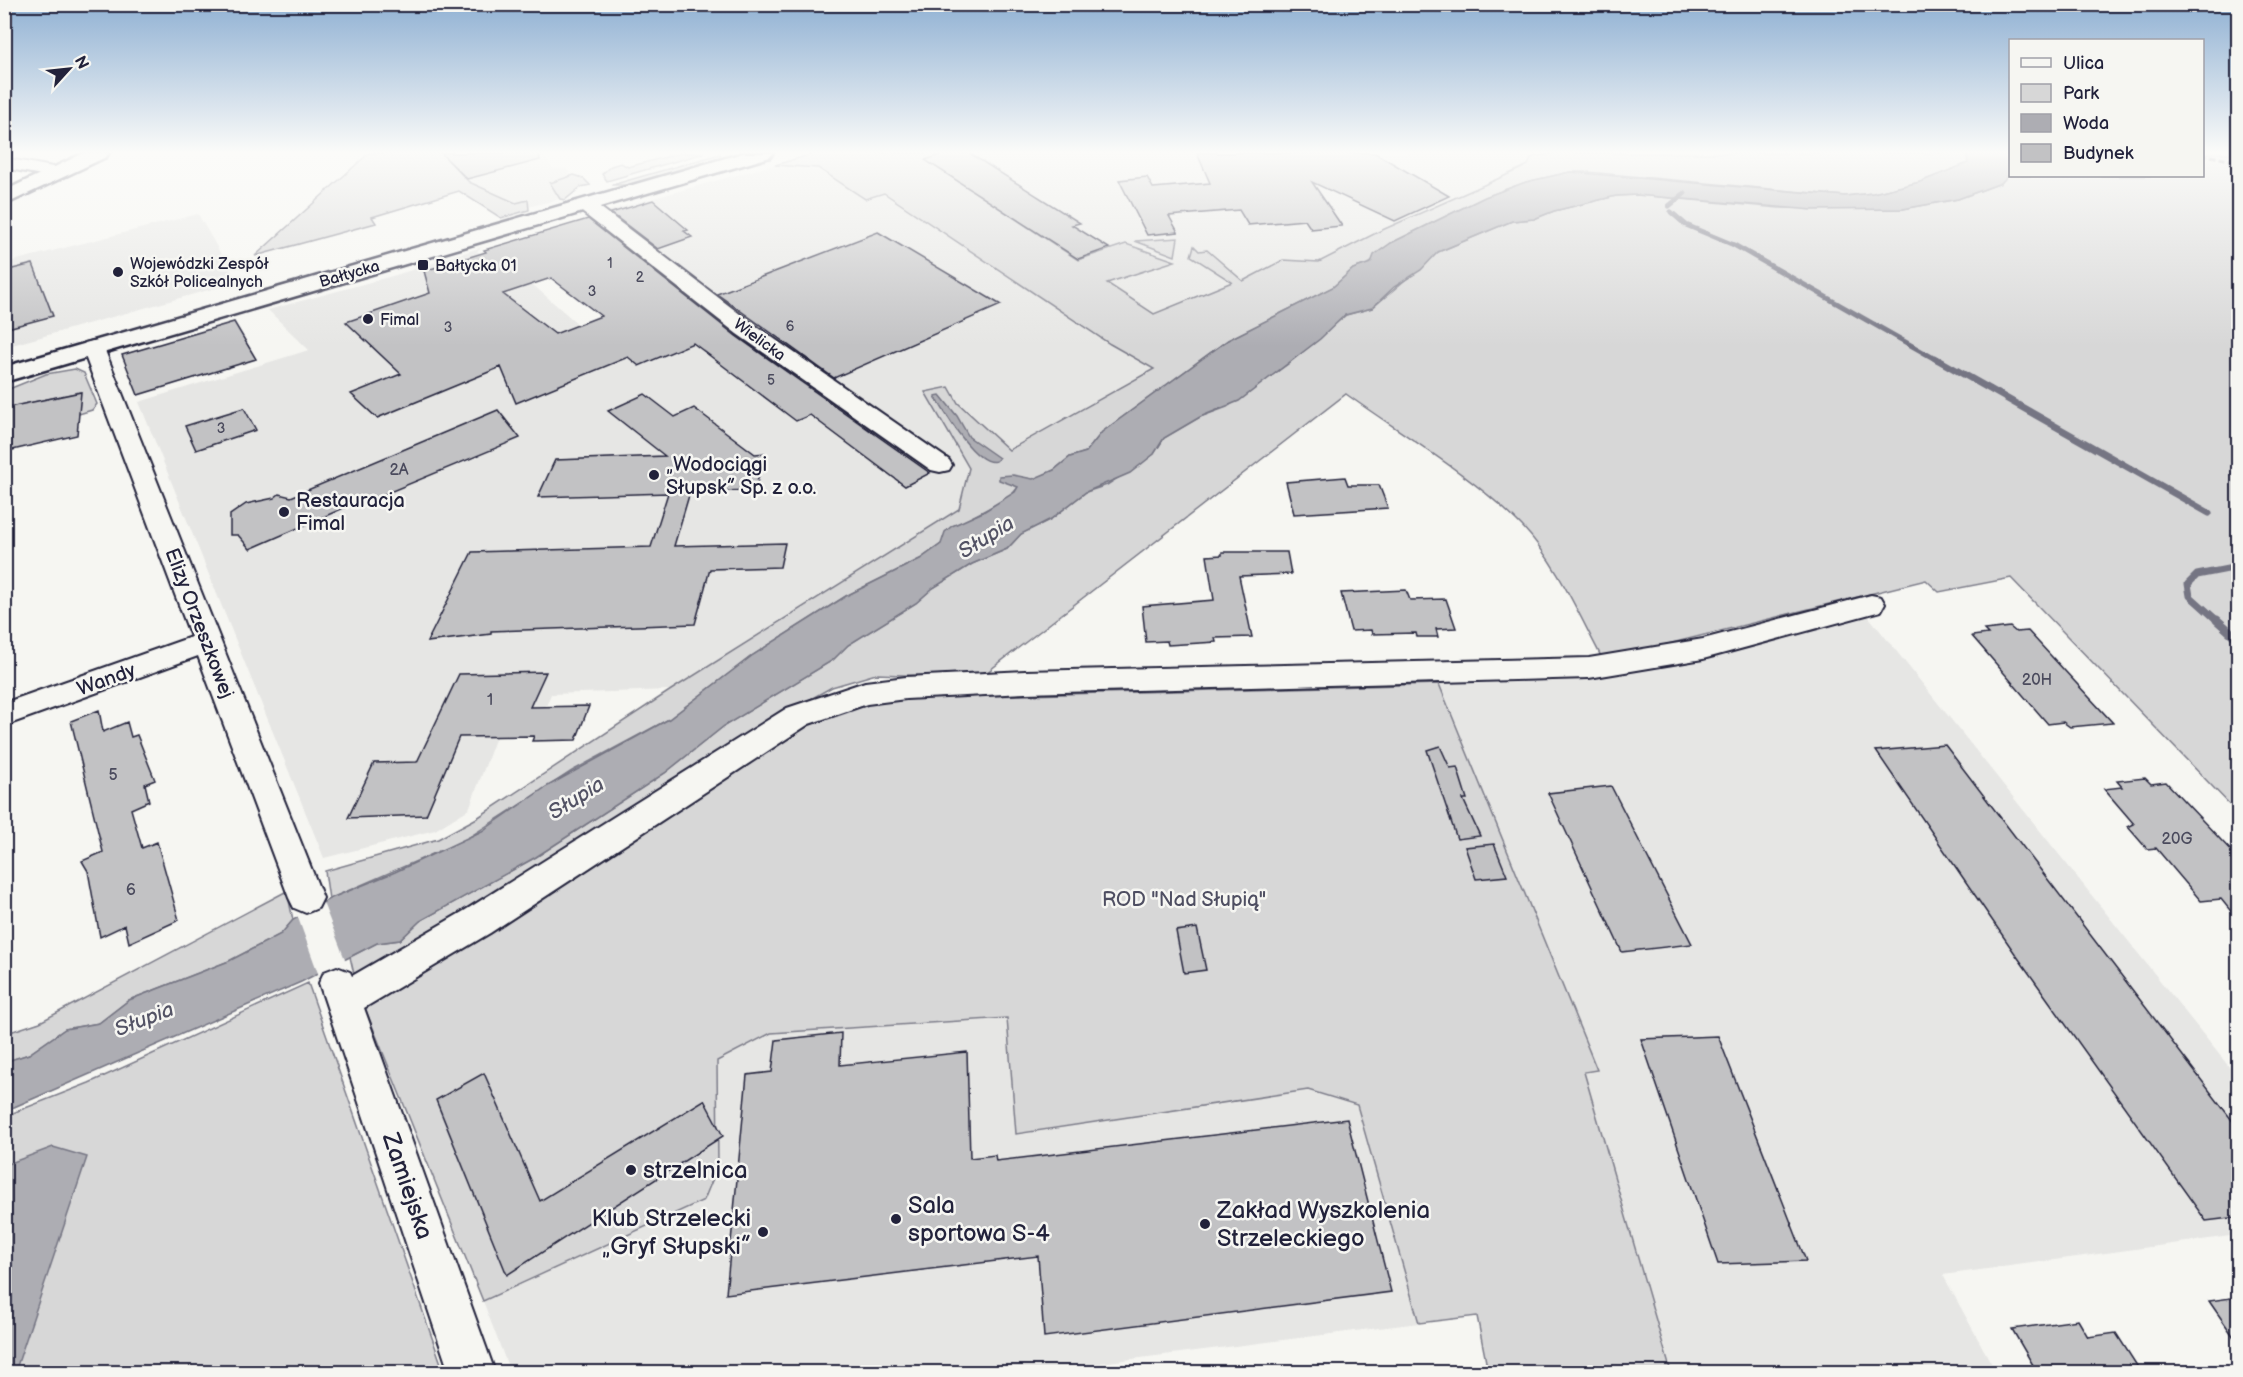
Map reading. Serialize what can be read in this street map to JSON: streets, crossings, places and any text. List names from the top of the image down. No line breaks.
{"streets":{"main road":["Bałtycka"],"street":["Wielicka","Elizy Orzeszkowej","Wandy","Zamiejska"]},"crossings":[["Bałtycka","Elizy Orzeszkowej"],["Elizy Orzeszkowej","Wandy"]],"water":["Słupia"],"parks":["ROD \"Nad Słupią\""],"places":{"transit":["Bałtycka 01"],"other":["Wojewódzki Zespół Szkół Policealnych","Fimal","„Wodociągi Słupsk” Sp. z o.o.","Restauracja Fimal","strzelnica","Sala sportowa S-4","Zakład Wyszkolenia Strzeleckiego","Klub Strzelecki „Gryf Słupski”"]},"house_numbers":["1","2","3","6","3","5","3","2A","20H","1","5","20G","6"],"legend":["Ulica","Park","Woda","Budynek"],"north":"top right"}
